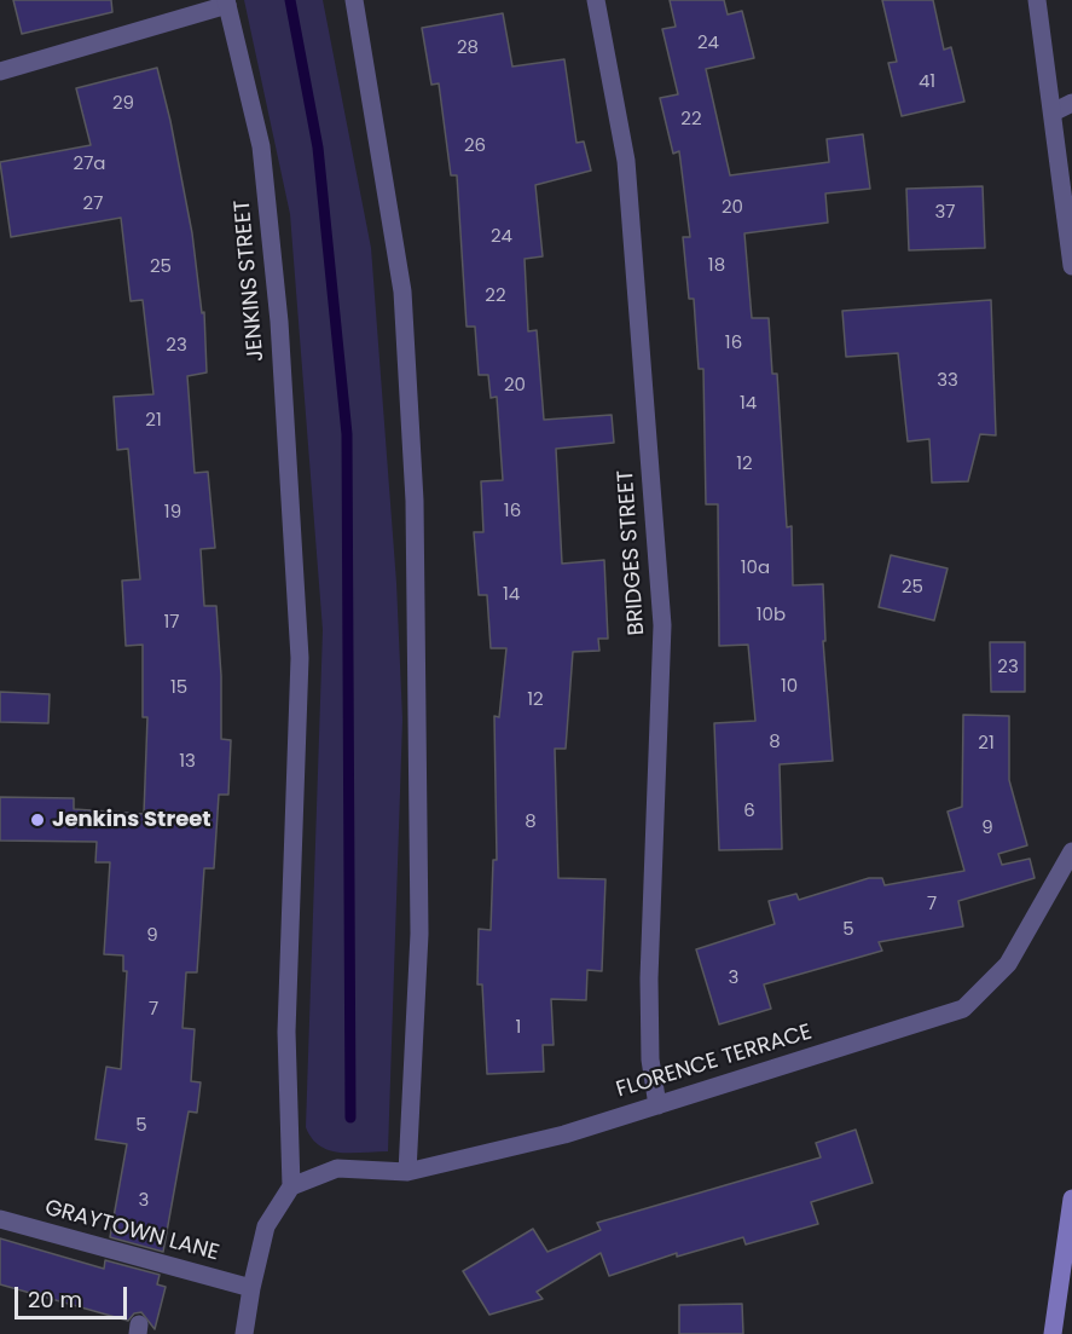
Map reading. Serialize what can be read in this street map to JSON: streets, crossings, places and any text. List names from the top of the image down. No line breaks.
{"streets":{"street":["JENKINS STREET","BRIDGES STREET","FLORENCE TERRACE","GRAYTOWN LANE"]},"crossings":[["JENKINS STREET","FLORENCE TERRACE"],["BRIDGES STREET","FLORENCE TERRACE"]],"places":["Jenkins Street"],"house_numbers":["24","28","41","29","22","26","27a","27","20","37","24","18","25","22","16","23","33","20","14","21","12","16","19","10a","25","14","10b","17","23","10","15","12","8","21","13","6","8","9","7","5","9","3","7","1","5","3"],"scale_bar":"20 m"}
